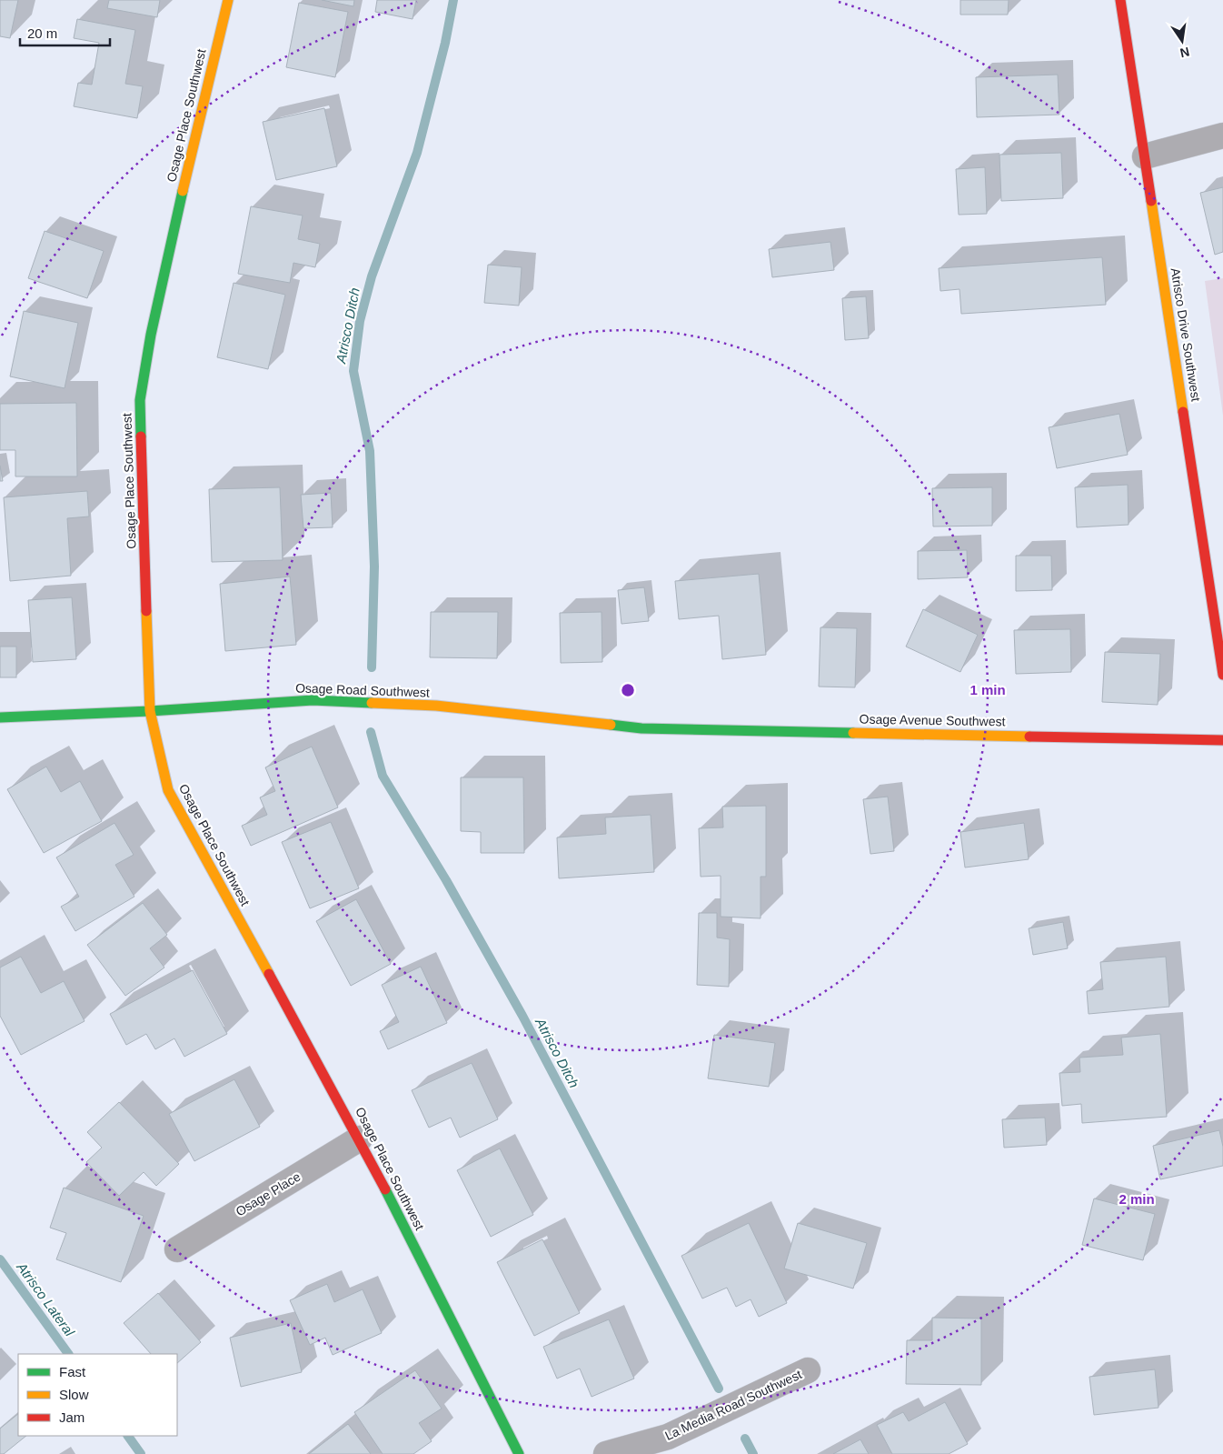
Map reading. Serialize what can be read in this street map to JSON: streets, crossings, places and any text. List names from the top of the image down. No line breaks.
{"streets":{"street":["Osage Place Southwest","Atrisco Drive Southwest","Osage Road Southwest","Osage Avenue Southwest","Osage Place","La Media Road Southwest"]},"crossings":[["Osage Place Southwest","Osage Road Southwest"],["Osage Place Southwest","Osage Place"],["Osage Road Southwest","Osage Avenue Southwest"]],"water":["Atrisco Ditch","Atrisco Lateral"],"legend":["Fast","Slow","Jam"],"scale_bar":"20 m","north":"bottom","rings":["1 min","2 min"]}
